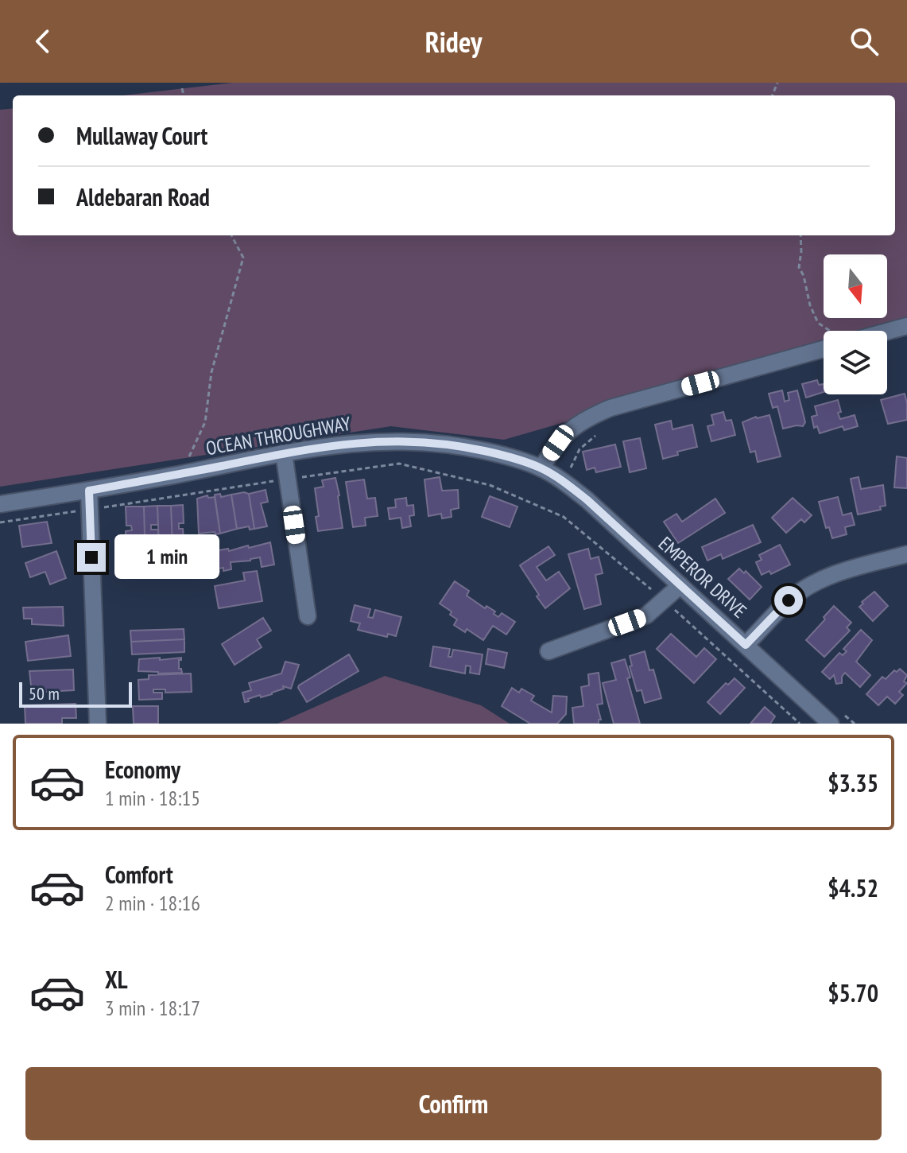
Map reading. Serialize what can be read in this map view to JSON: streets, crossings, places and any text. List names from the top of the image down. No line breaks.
{"streets":{"street":["OCEAN THROUGHWAY","EMPEROR DRIVE"]},"crossings":[["OCEAN THROUGHWAY","EMPEROR DRIVE"]],"scale_bar":"50 m","north":"bottom","page":{"header":"Ridey","banner":["Mullaway Court","Aldebaran Road"],"bubble":"1 min","scale":"50 m","list":[{"name":"Economy","note":"1 min · 18:15","value":"$3.35"},{"name":"Comfort","note":"2 min · 18:16","value":"$4.52"},{"name":"XL","note":"3 min · 18:17","value":"$5.70"}],"buttons":"Confirm"}}
